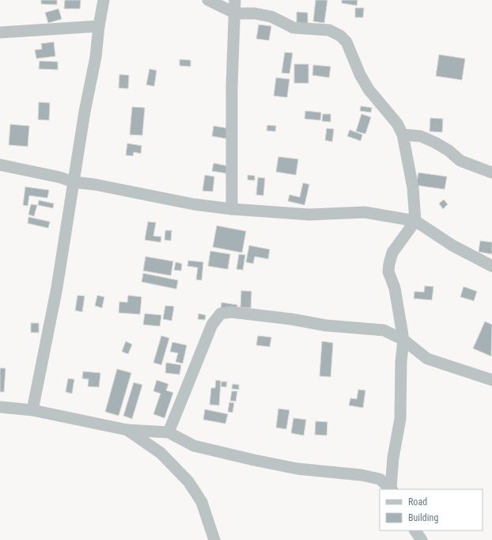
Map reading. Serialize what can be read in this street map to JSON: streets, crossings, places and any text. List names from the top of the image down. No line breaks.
{"legend":["Road","Building"]}
